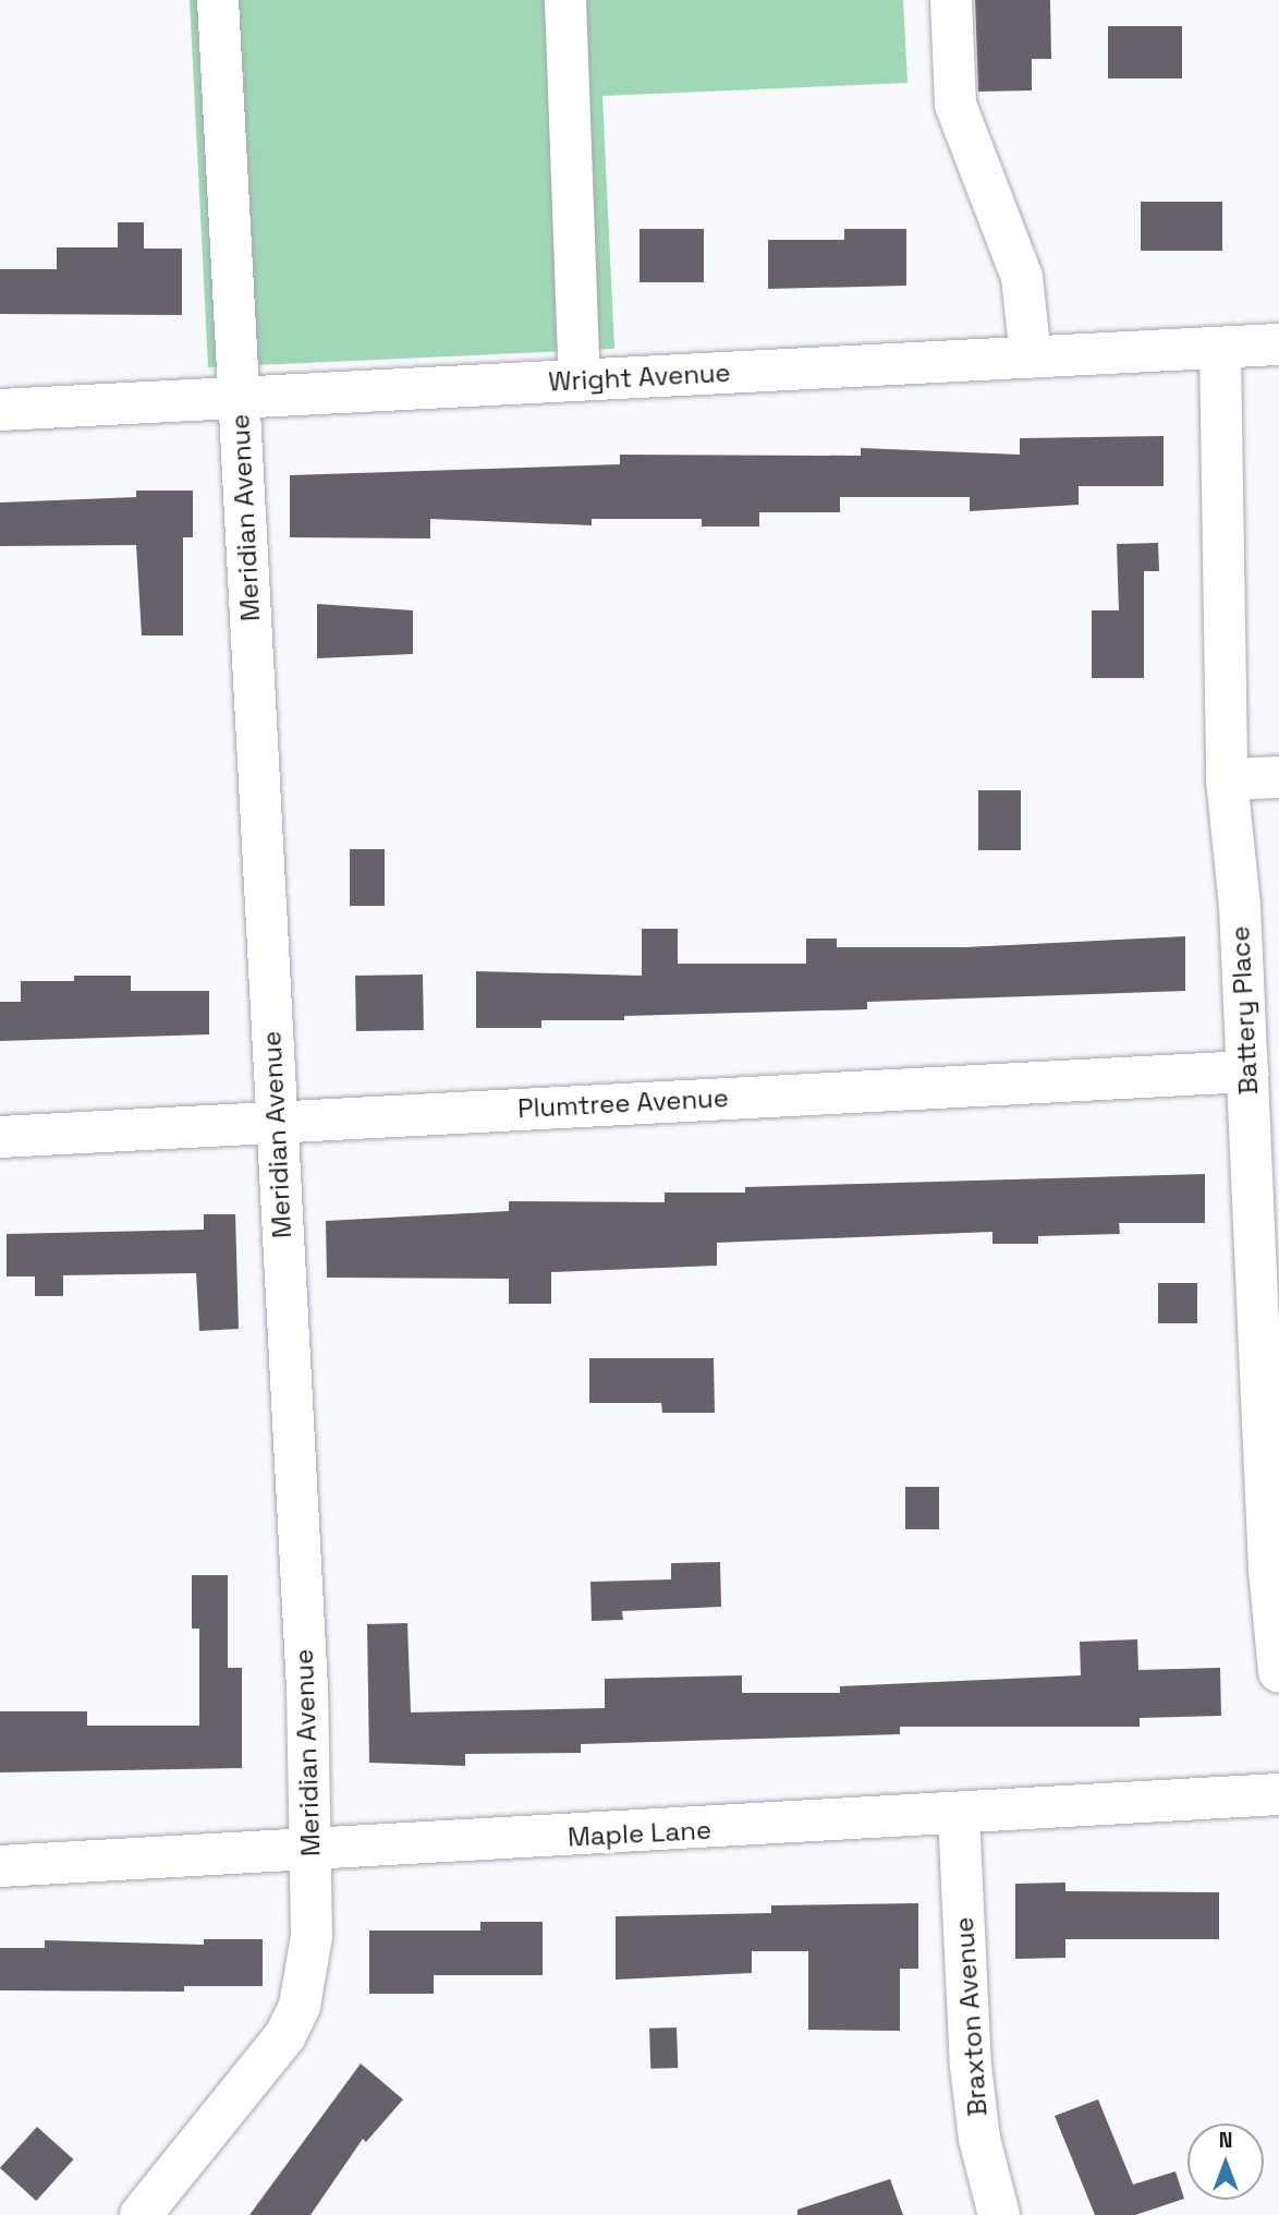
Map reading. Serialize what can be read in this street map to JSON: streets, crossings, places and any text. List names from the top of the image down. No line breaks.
{"streets":{"street":["Wright Avenue","Meridian Avenue","Battery Place","Plumtree Avenue","Maple Lane","Braxton Avenue"]},"crossings":[["Wright Avenue","Meridian Avenue"],["Wright Avenue","Battery Place"],["Meridian Avenue","Plumtree Avenue"],["Meridian Avenue","Maple Lane"],["Battery Place","Plumtree Avenue"],["Maple Lane","Braxton Avenue"]],"north":"top"}
